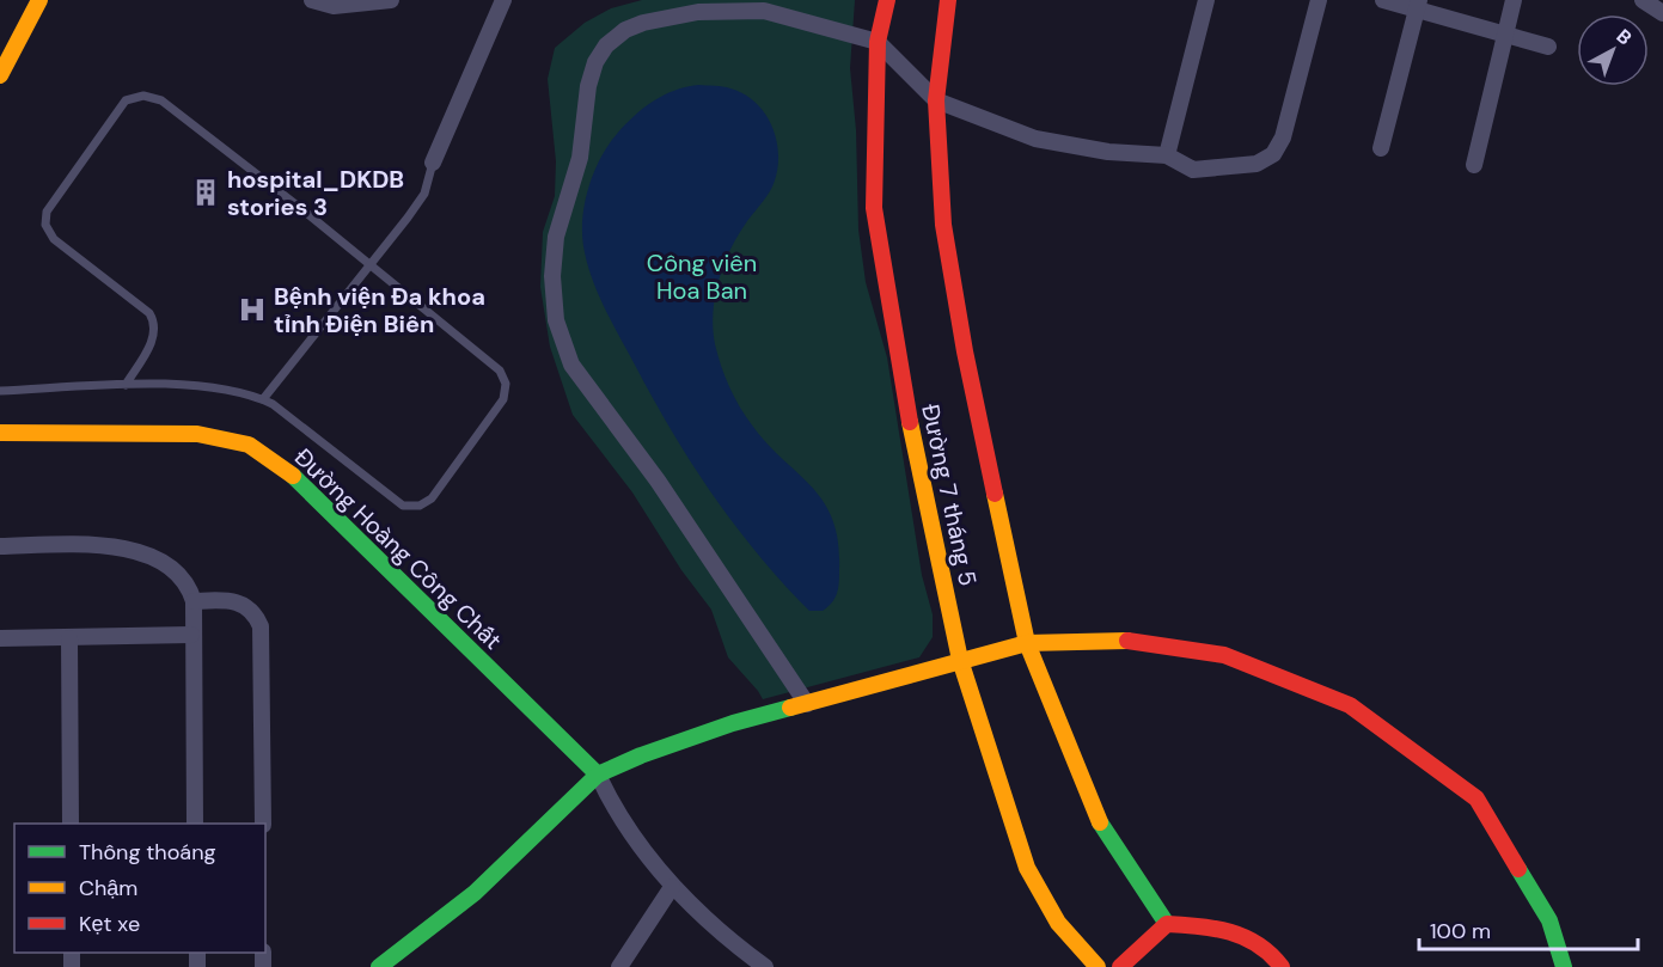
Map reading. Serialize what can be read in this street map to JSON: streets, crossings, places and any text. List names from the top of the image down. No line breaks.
{"streets":{"street":["Đường 7 tháng 5","Đường Hoàng Công Chất"]},"parks":["Công viên Hoa Ban"],"places":{"building":["hospital_DKDB stories 3"],"hospital":["Bệnh viện Đa khoa tỉnh Điện Biên"]},"legend":["Thông thoáng","Chậm","Kẹt xe"],"scale_bar":"100 m","north":"top right"}
